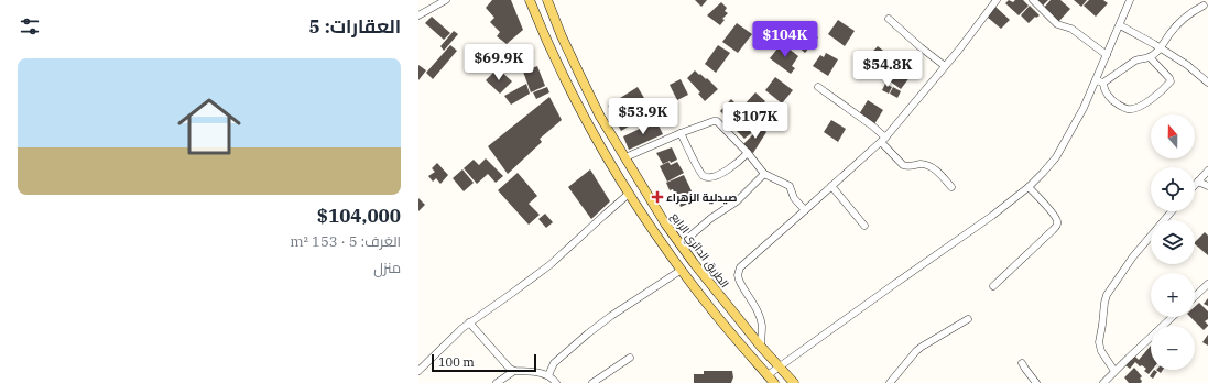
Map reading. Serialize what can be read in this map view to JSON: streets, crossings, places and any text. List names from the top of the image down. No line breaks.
{"streets":{"main road":["الطريق الدائري الرابع"]},"places":{"health":["صيدلية الزهراء"]},"scale_bar":"100 m","north":"top","page":{"heading":"العقارات: 5","price":["$104K","$69.9K","$54.8K","$53.9K","$107K"],"list":[{"name":"$104,000","note":"الغرف: 5 · 153 m² · منزل"}],"map_buttons":["+","−"],"scale":"100 m"}}
